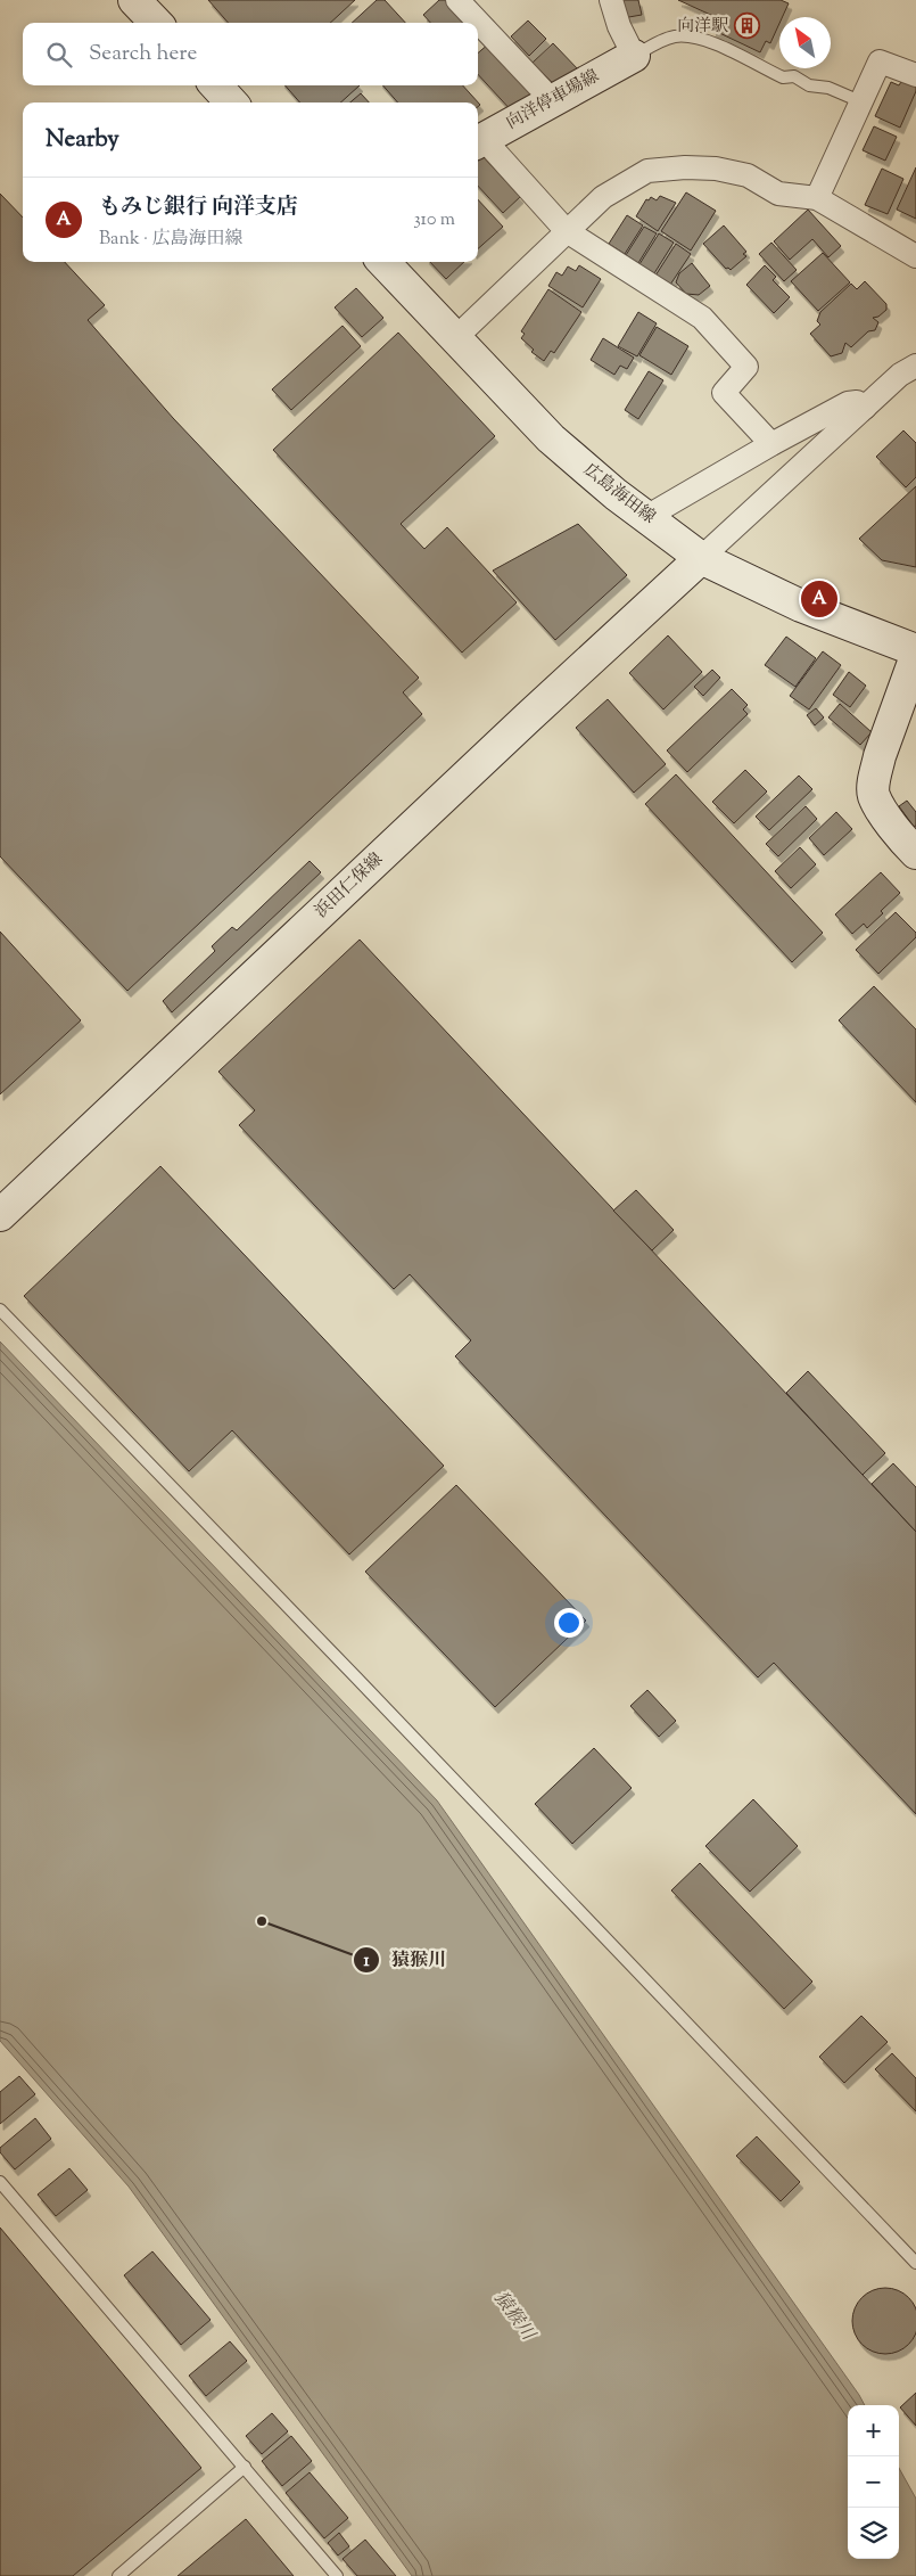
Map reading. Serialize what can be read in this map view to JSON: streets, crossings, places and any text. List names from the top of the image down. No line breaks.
{"streets":{"main road":["向洋停車場線","広島海田線","浜田仁保線"]},"crossings":[["広島海田線","浜田仁保線"]],"water":["猿猴川"],"places":{"building":["向洋駅"],"other":["猿猴川"]},"north":"top left","page":{"search":"Search here","heading":"Nearby","list":[{"mark":"A","name":"もみじ銀行 向洋支店","note":"Bank · 広島海田線","value":"310 m"}],"pins":"A","map_buttons":["+","−"]}}
